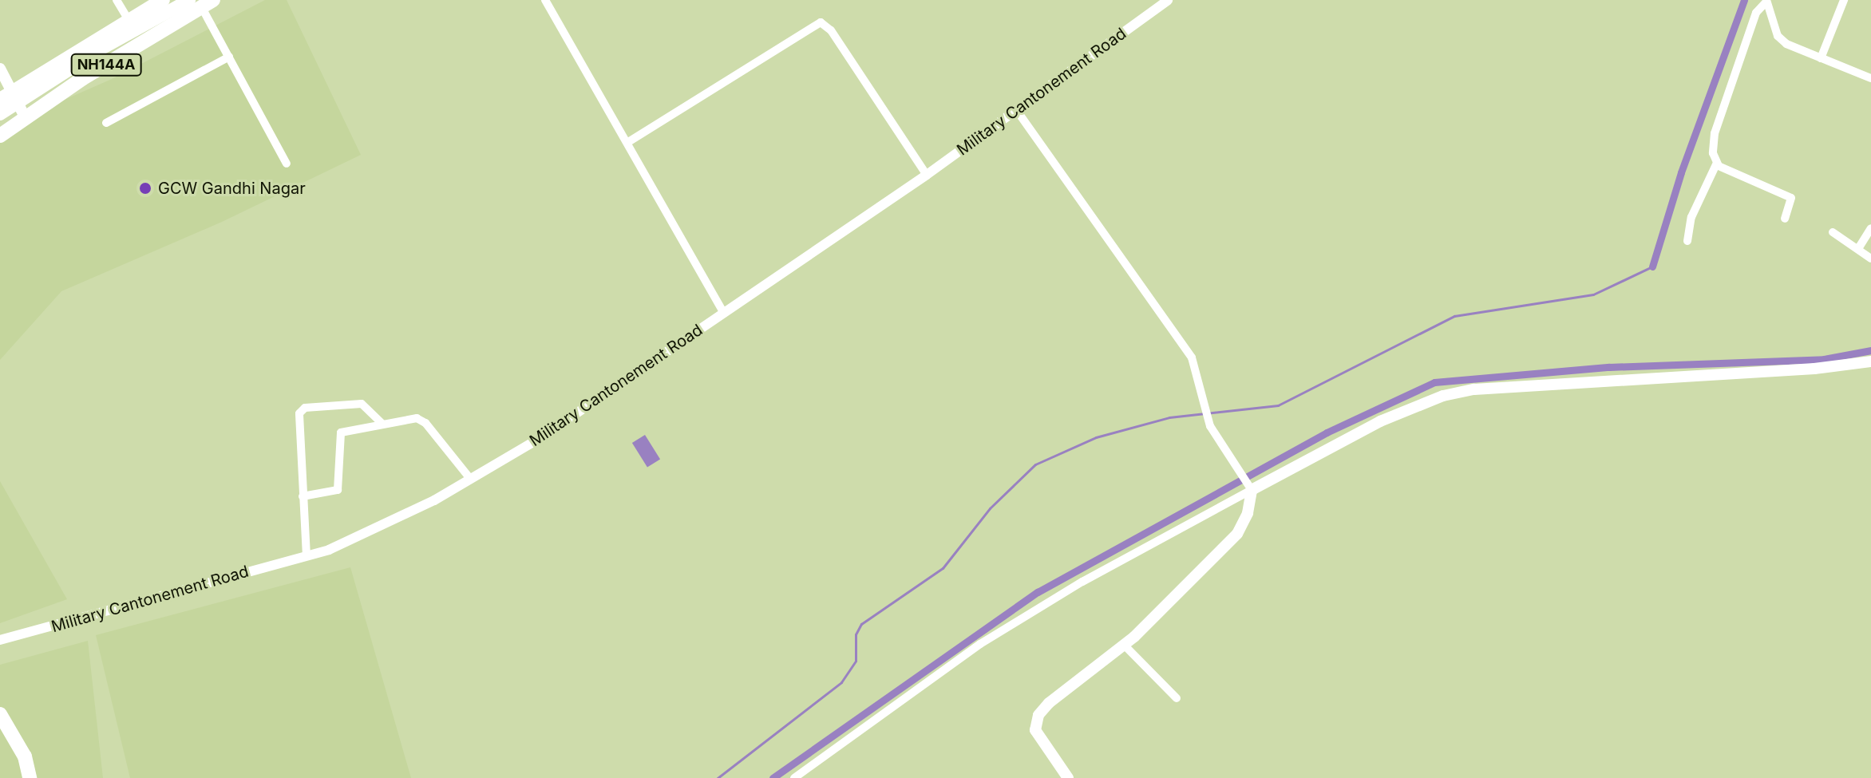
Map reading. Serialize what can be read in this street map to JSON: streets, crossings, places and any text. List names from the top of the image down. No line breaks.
{"streets":{"highway":["NH144A"],"street":["Military Cantonement Road"]},"places":["GCW Gandhi Nagar"]}
